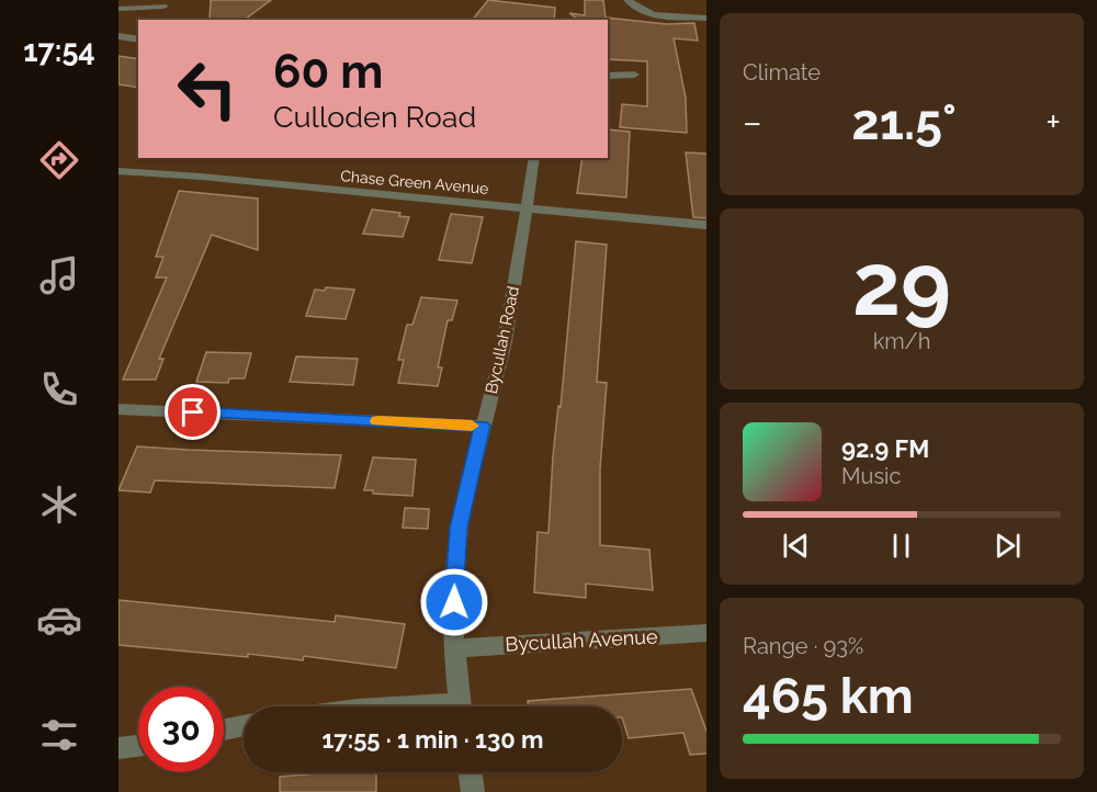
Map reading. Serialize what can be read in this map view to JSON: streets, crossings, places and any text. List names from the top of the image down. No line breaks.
{"streets":{"street":["Chase Green Avenue","Bycullah Road","Bycullah Avenue"]},"crossings":[["Chase Green Avenue","Bycullah Road"],["Bycullah Road","Bycullah Avenue"]],"page":{"tabs":"17:54","tile":["Climate",["29","km/h"],["Range · 93%","465 km"]],"turn":["60 m","Culloden Road"],"heat":["−","21.5°","+"],"song":["92.9 FM","Music"],"limit":"30","trip":"17:55 · 1 min · 130 m"}}
